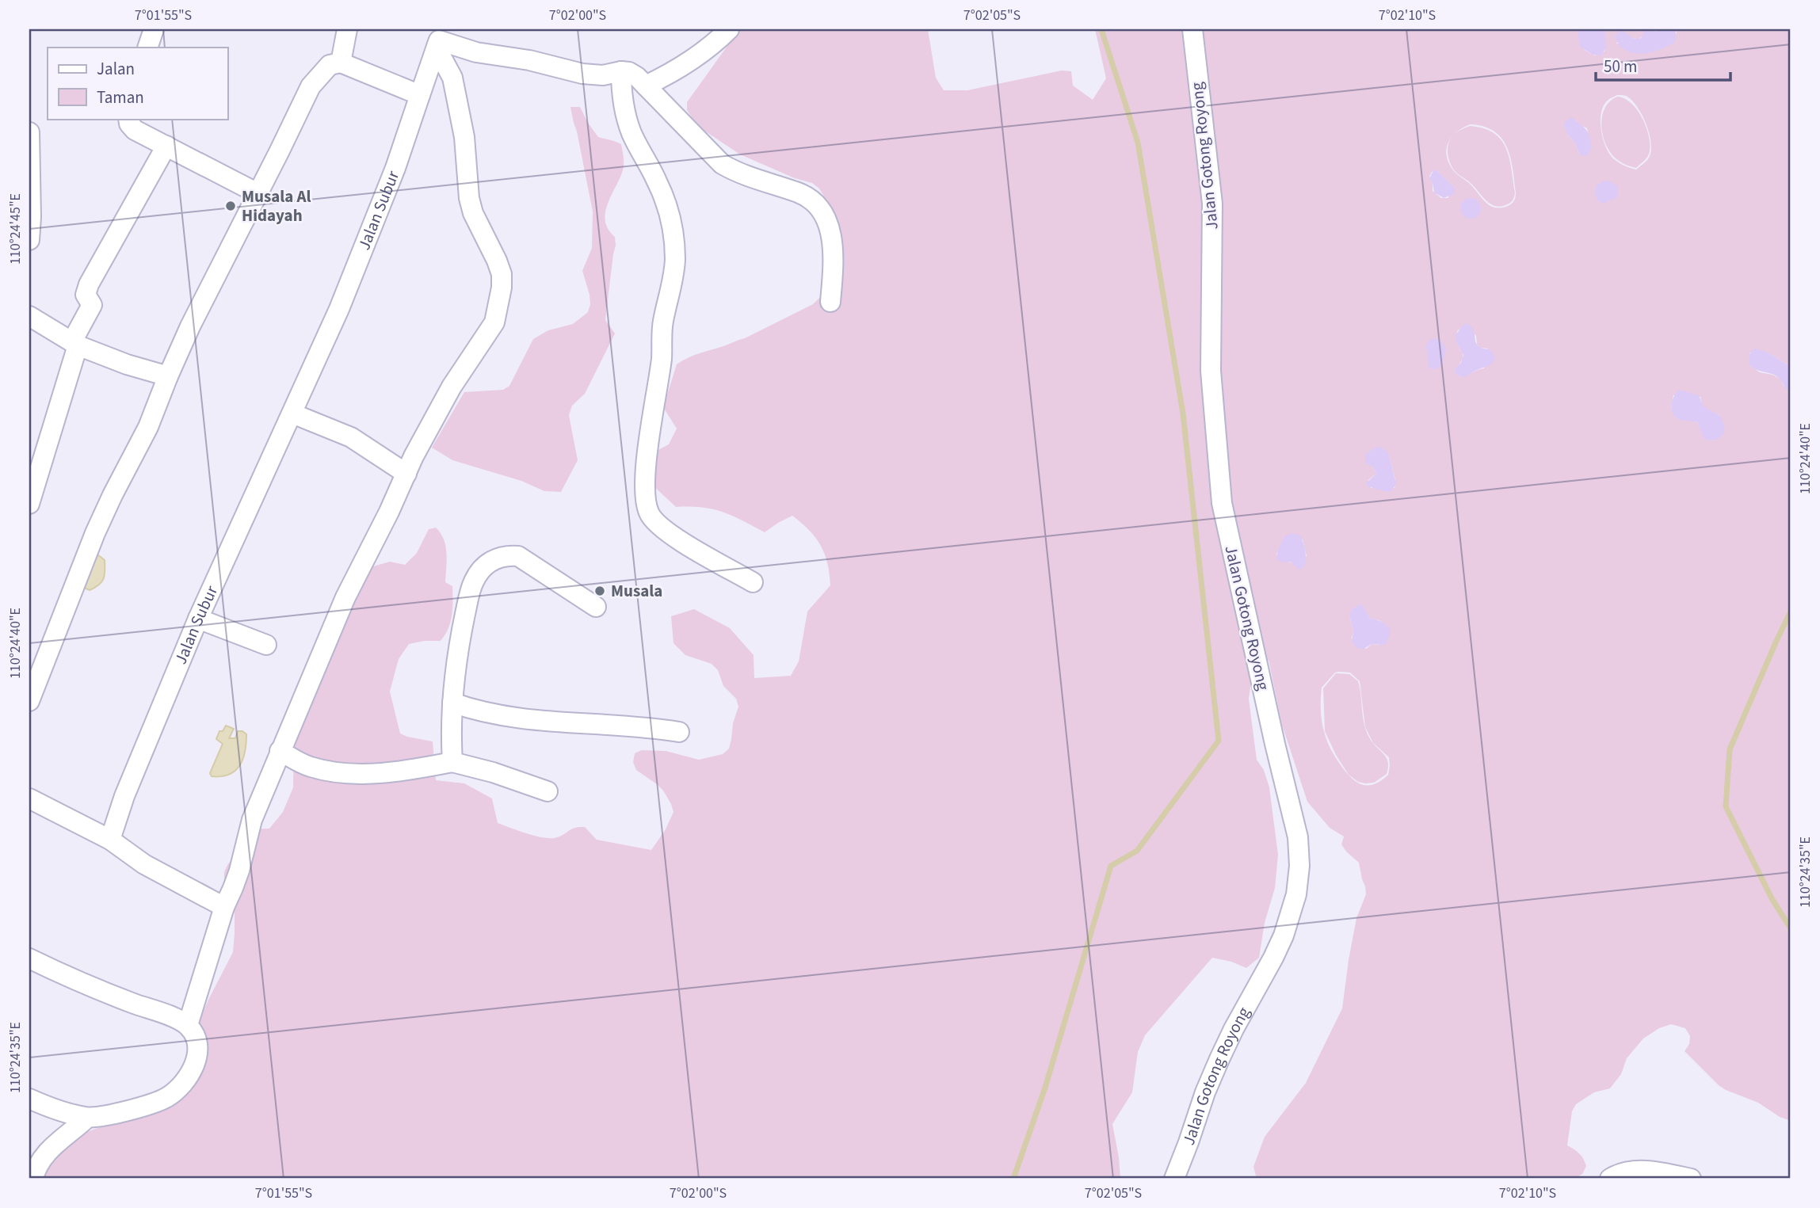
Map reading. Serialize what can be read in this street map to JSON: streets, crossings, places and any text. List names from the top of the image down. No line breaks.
{"streets":{"street":["Jalan Gotong Royong","Jalan Subur"]},"places":["Musala Al Hidayah","Musala"],"legend":["Jalan","Taman"],"scale_bar":"50 m","coordinates":["7°01'55\"S","7°02'00\"S","7°02'05\"S","7°02'10\"S","110°24'45\"E","110°24'40\"E","110°24'35\"E"]}
